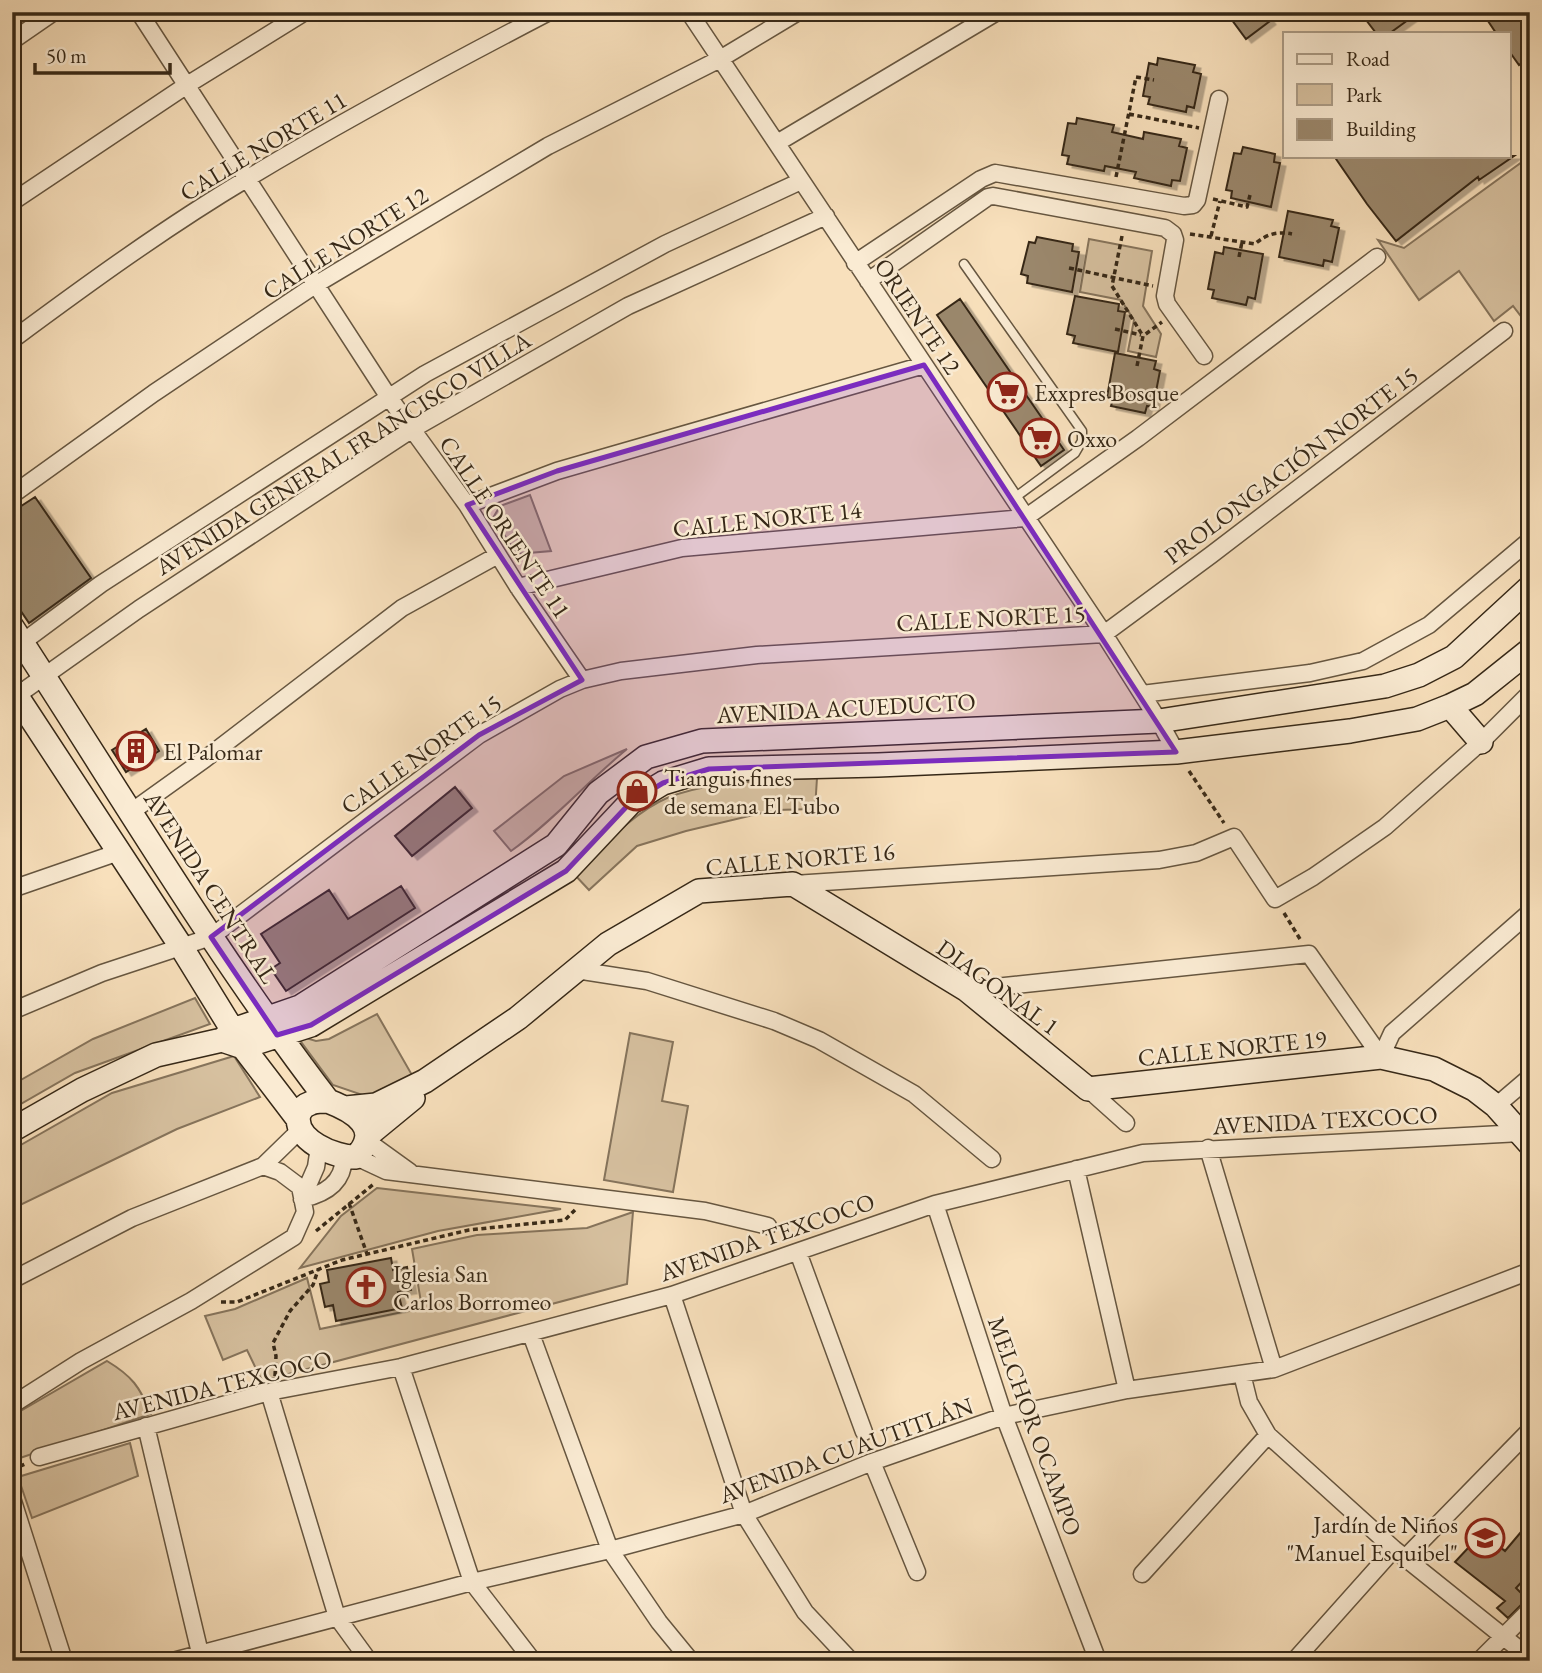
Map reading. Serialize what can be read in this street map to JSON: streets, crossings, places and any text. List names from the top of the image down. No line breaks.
{"streets":{"street":["CALLE NORTE 11","CALLE NORTE 12","ORIENTE 12","AVENIDA GENERAL FRANCISCO VILLA","PROLONGACIÓN NORTE 15","CALLE NORTE 14","CALLE ORIENTE 11","CALLE NORTE 15","AVENIDA ACUEDUCTO","CALLE NORTE 16","AVENIDA CENTRAL","DIAGONAL 1","CALLE NORTE 19","AVENIDA TEXCOCO","MELCHOR OCAMPO","AVENIDA CUAUTITLÁN"]},"crossings":[["CALLE NORTE 11","CALLE ORIENTE 11"],["CALLE NORTE 12","ORIENTE 12"],["CALLE NORTE 12","CALLE ORIENTE 11"],["ORIENTE 12","AVENIDA GENERAL FRANCISCO VILLA"],["ORIENTE 12","PROLONGACIÓN NORTE 15"],["ORIENTE 12","CALLE NORTE 14"],["ORIENTE 12","CALLE NORTE 15"],["ORIENTE 12","AVENIDA ACUEDUCTO"],["AVENIDA GENERAL FRANCISCO VILLA","CALLE ORIENTE 11"],["AVENIDA GENERAL FRANCISCO VILLA","AVENIDA CENTRAL"],["PROLONGACIÓN NORTE 15","CALLE NORTE 15"],["CALLE NORTE 14","CALLE ORIENTE 11"],["CALLE ORIENTE 11","CALLE NORTE 15"],["CALLE NORTE 15","AVENIDA CENTRAL"],["AVENIDA ACUEDUCTO","AVENIDA CENTRAL"],["CALLE NORTE 16","AVENIDA CENTRAL"],["CALLE NORTE 16","DIAGONAL 1"],["DIAGONAL 1","CALLE NORTE 19"],["CALLE NORTE 19","AVENIDA TEXCOCO"],["AVENIDA TEXCOCO","MELCHOR OCAMPO"],["MELCHOR OCAMPO","AVENIDA CUAUTITLÁN"]],"places":{"supermarket":["Exxpres Bosque","Oxxo"],"building":["El Palomar"],"shop":["Tianguis fines de semana El Tubo"],"church":["Iglesia San Carlos Borromeo"],"school or university":["Jardín de Niños \"Manuel Esquibel\""]},"legend":["Road","Park","Building"],"scale_bar":"50 m"}
